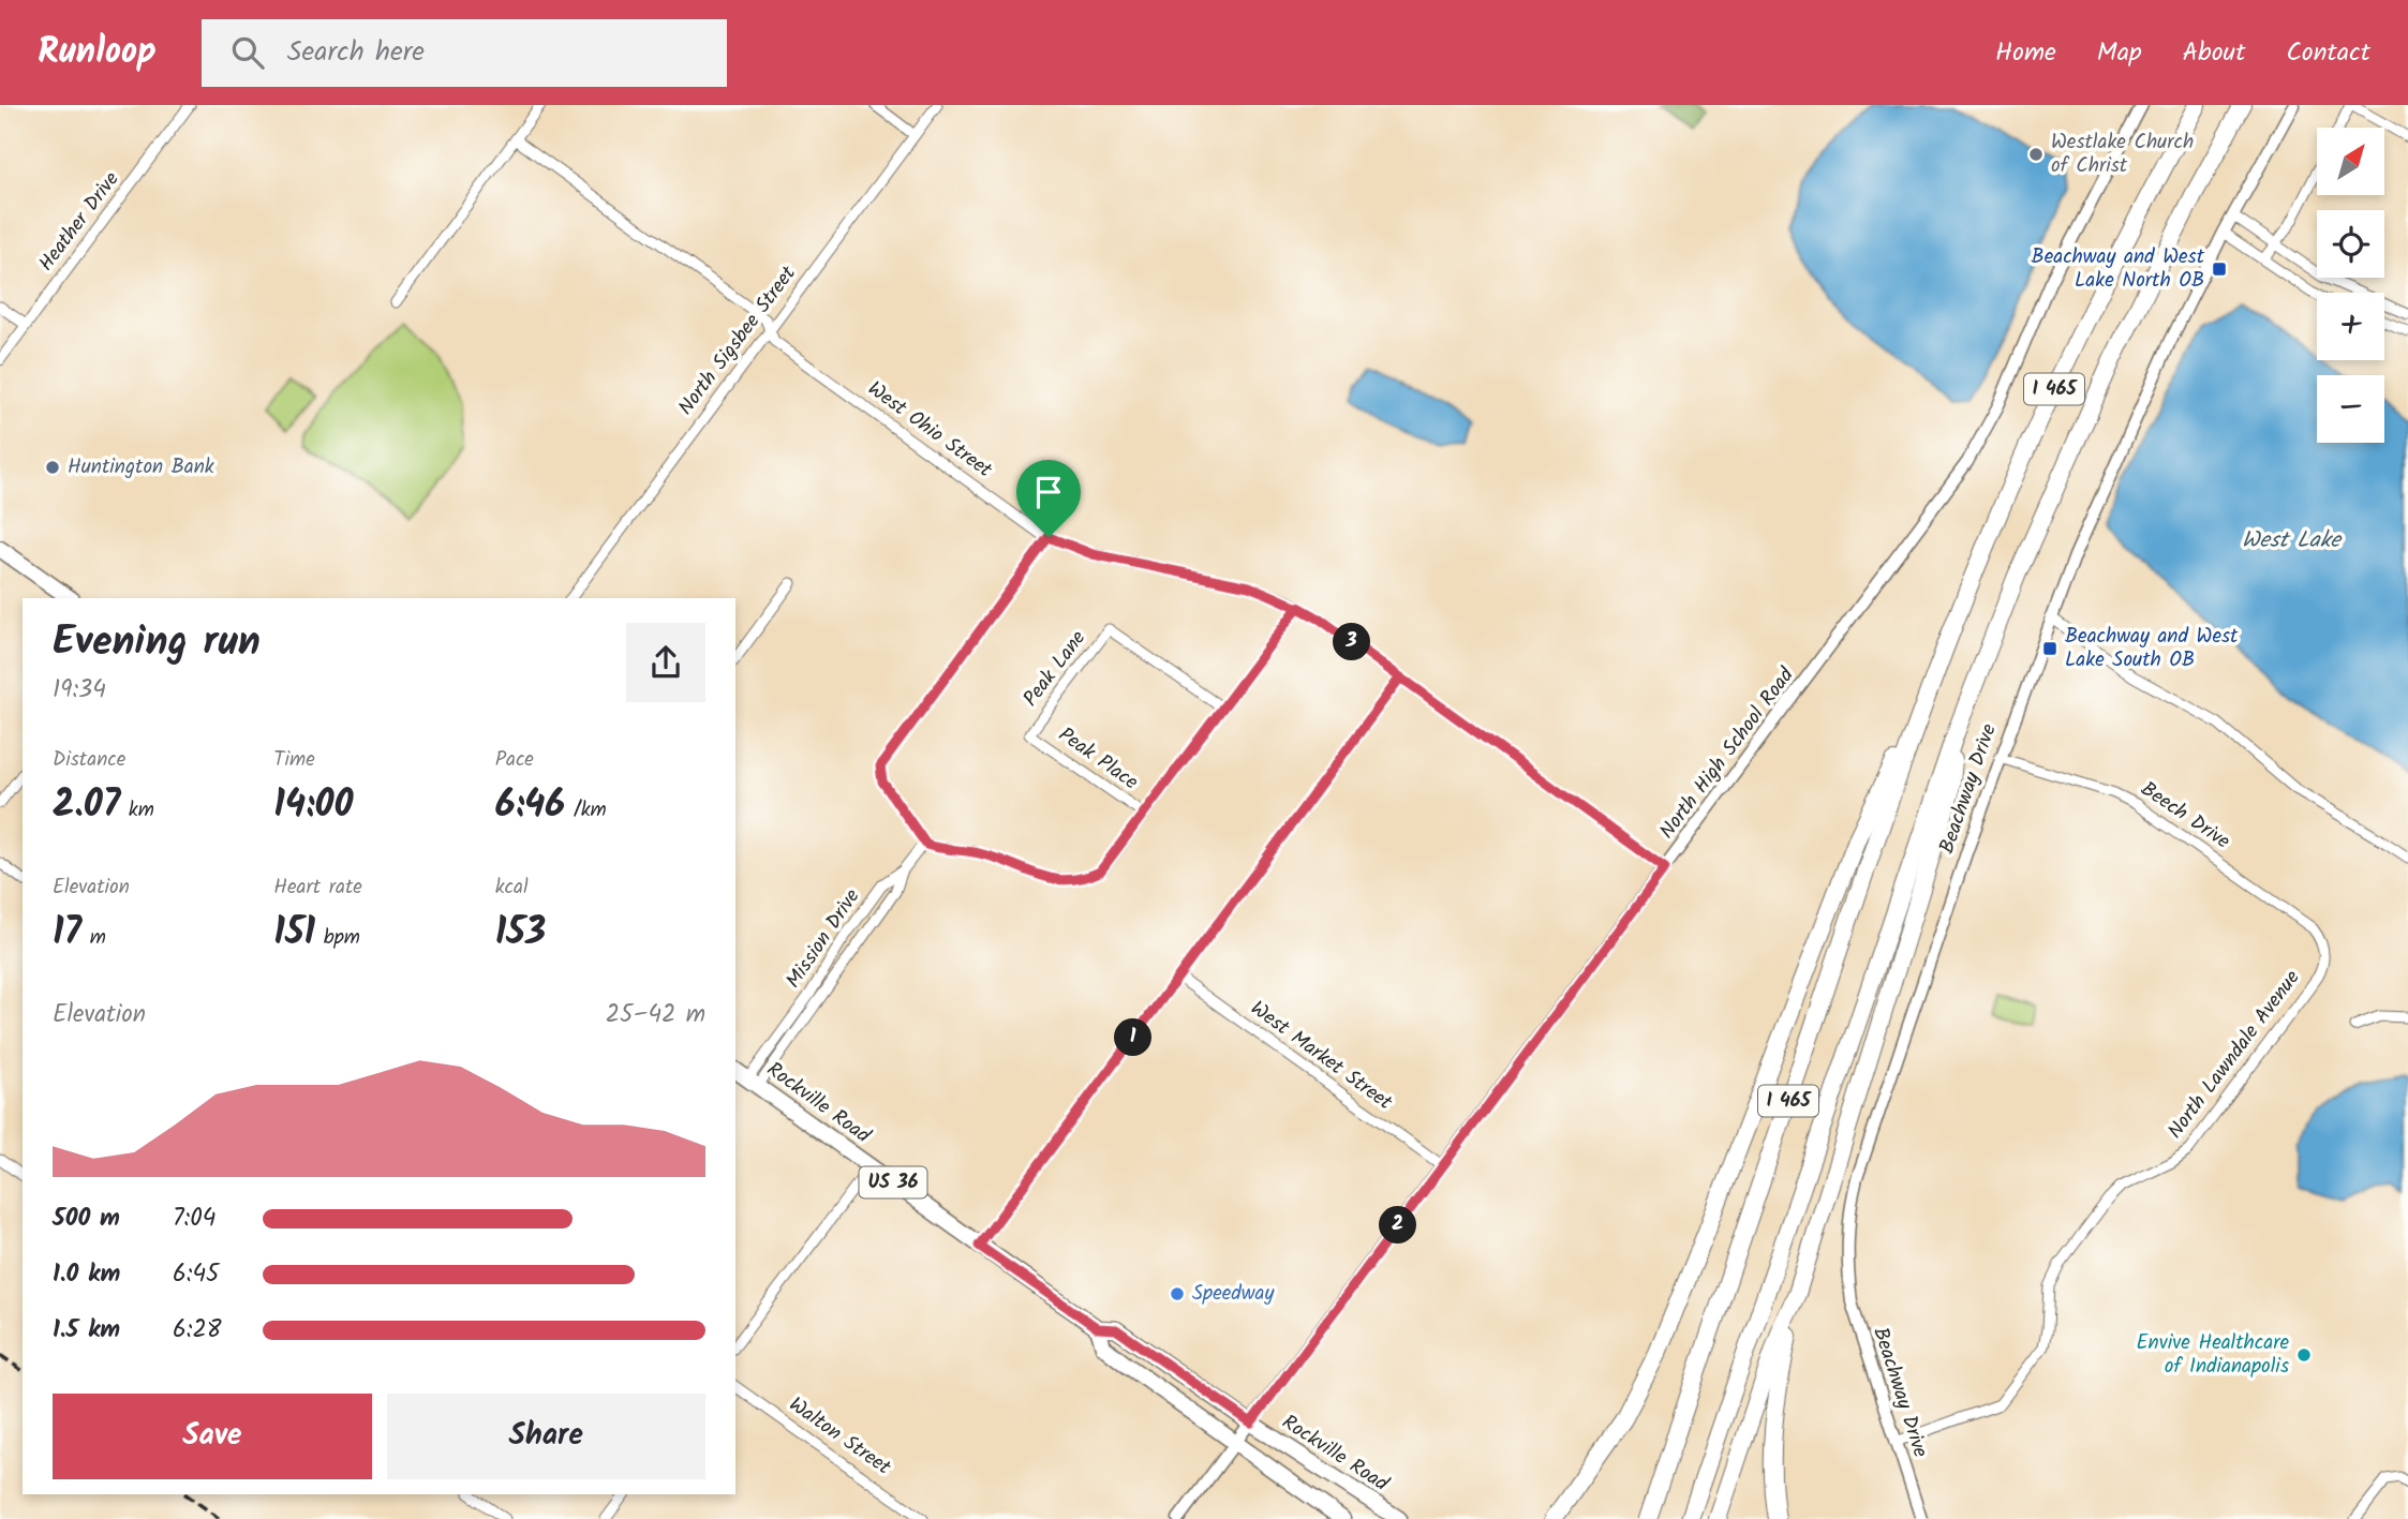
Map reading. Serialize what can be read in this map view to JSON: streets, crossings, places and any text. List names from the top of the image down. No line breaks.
{"streets":{"highway":["I 465"],"main road":["Rockville Road","US 36"],"street":["Heather Drive","North Sigsbee Street","West Ohio Street","Peak Lane","North High School Road","Peak Place","Beachway Drive","Beech Drive","Mission Drive","North Lawndale Avenue","West Market Street","Walton Street"]},"crossings":[["North Sigsbee Street","West Ohio Street"],["West Ohio Street","North High School Road"],["Peak Lane","Peak Place"],["North High School Road","West Market Street"],["North High School Road","Rockville Road"],["Beachway Drive","Beech Drive"],["Beachway Drive","North Lawndale Avenue"],["Beech Drive","North Lawndale Avenue"],["Mission Drive","Rockville Road"]],"water":["West Lake"],"places":{"other":["Westlake Church of Christ","Huntington Bank","Speedway","Envive Healthcare of Indianapolis"],"transit":["Beachway and West Lake North OB","Beachway and West Lake South OB"]},"north":"top right","page":{"header":"Runloop","search":"Search here","nav":["Home","Map","About","Contact"],"map_buttons":["+","−"],"heading":["Evening run","19:34"],"pins":["3","1","2"],"stats":[["Distance","2.07 km"],["Time","14:00"],["Pace","6:46 /km"],["Elevation","17 m"],["Heart rate","151 bpm"],["kcal","153"]],"chart":["Elevation","25–42 m"],"list":[{"name":"500 m","note":"7:04"},{"name":"1.0 km","note":"6:45"},{"name":"1.5 km","note":"6:28"}],"buttons":["Save","Share"]}}
